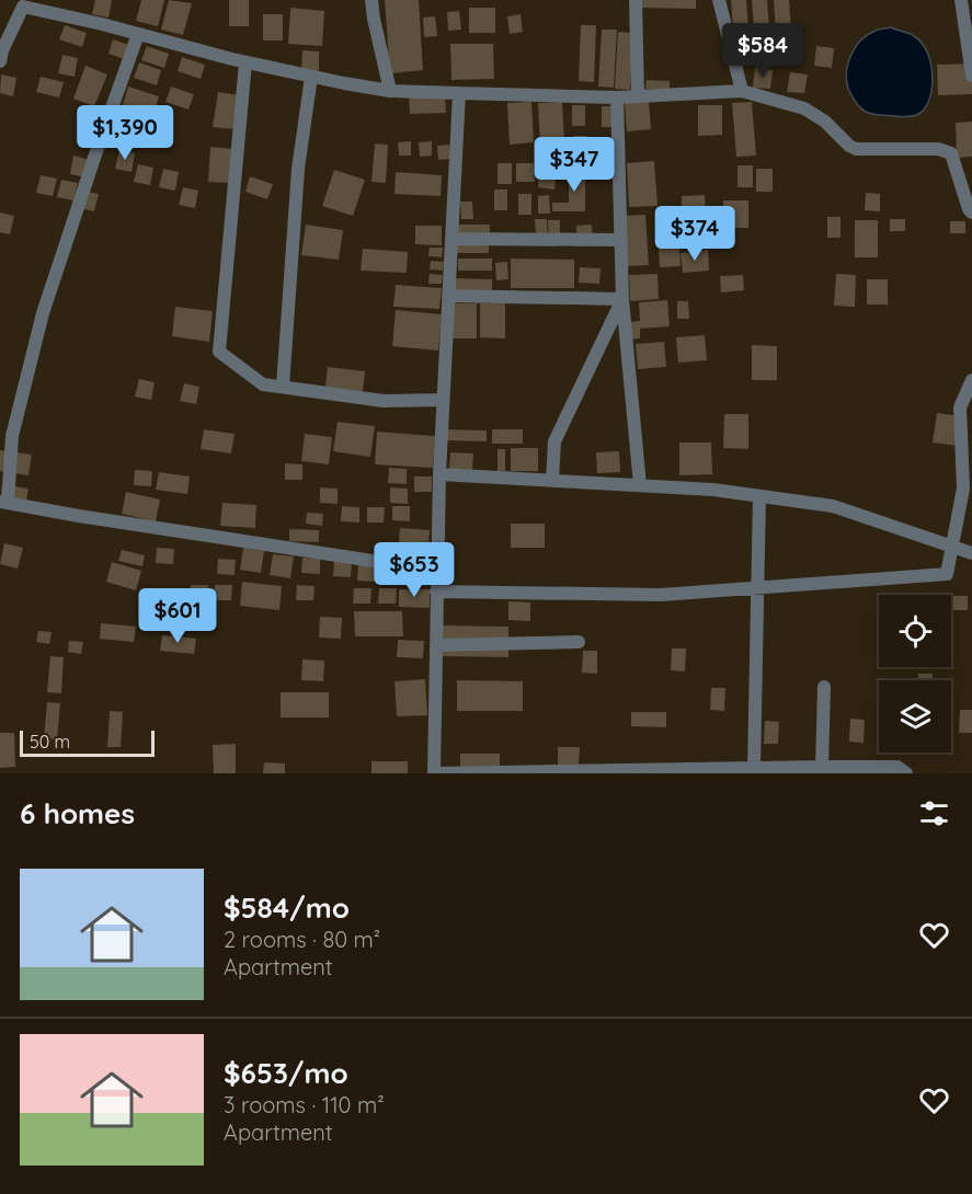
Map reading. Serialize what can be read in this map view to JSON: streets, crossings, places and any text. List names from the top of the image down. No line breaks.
{"scale_bar":"50 m","page":{"price":["$584","$1,390","$347","$374","$653","$601"],"scale":"50 m","heading":"6 homes","list":[{"name":"$584/mo","note":"2 rooms · 80 m² · Apartment"},{"name":"$653/mo","note":"3 rooms · 110 m² · Apartment"}]}}
